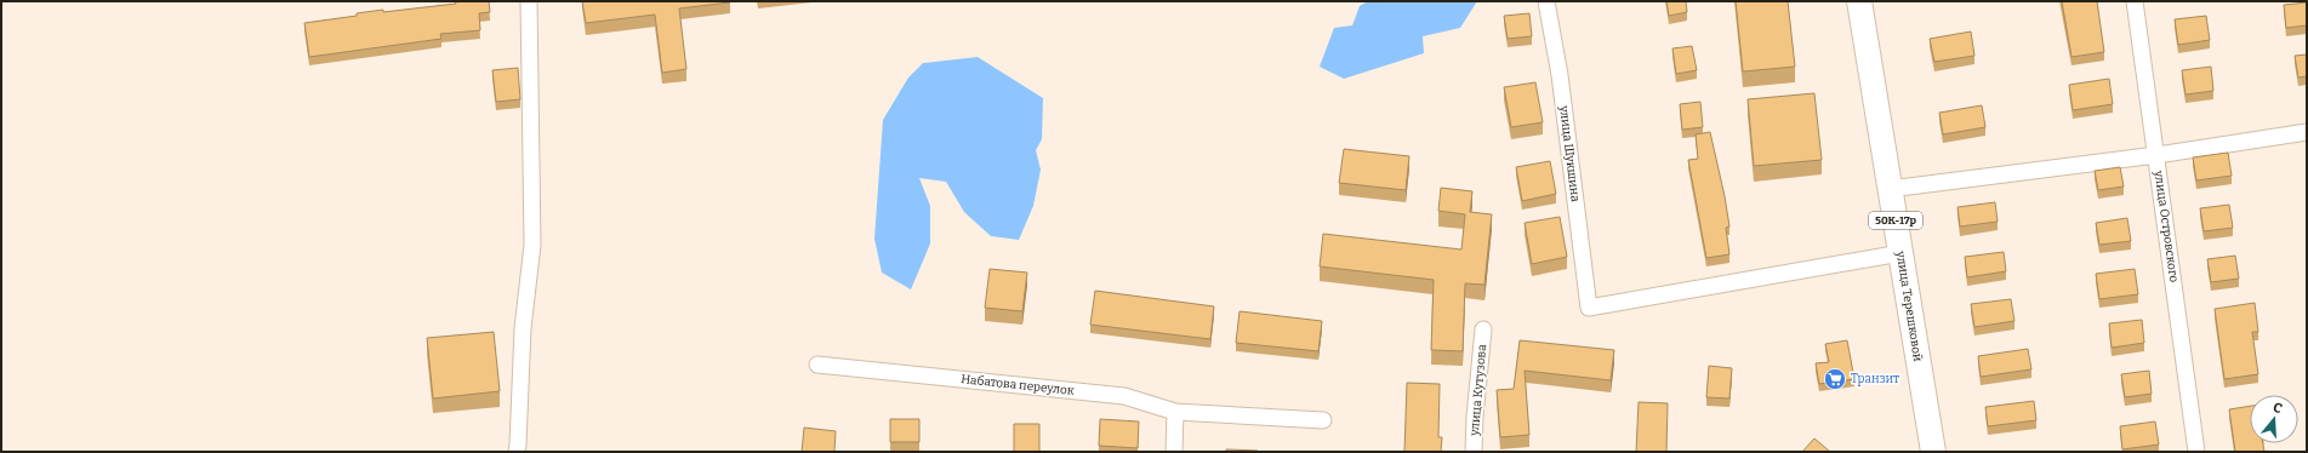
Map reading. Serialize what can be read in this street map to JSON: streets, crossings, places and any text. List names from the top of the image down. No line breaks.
{"streets":{"main road":["50К-17р","улица Терешковой"],"street":["улица Шукшина","улица Островского","Набатова переулок","улица Кутузова"]},"crossings":[["улица Шукшина","улица Терешковой"]],"places":{"supermarket":["Транзит"]},"north":"top"}
